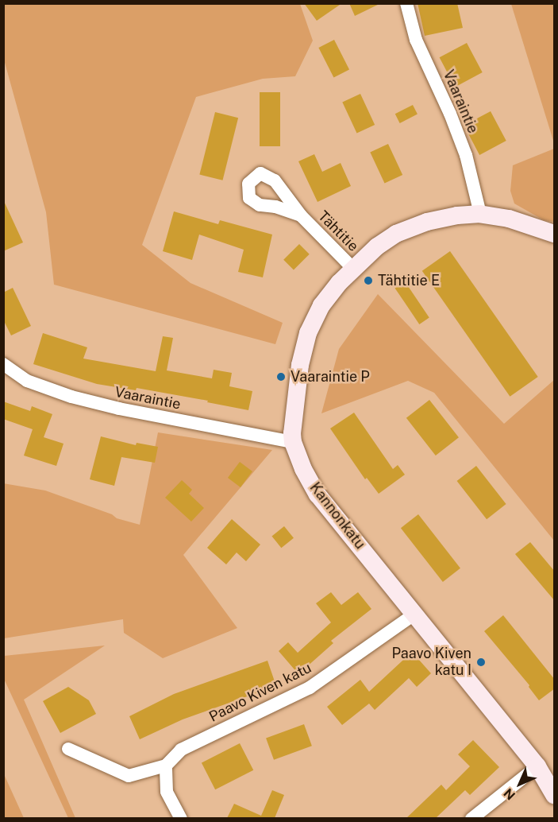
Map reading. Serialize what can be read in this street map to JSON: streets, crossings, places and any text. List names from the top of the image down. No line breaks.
{"streets":{"street":["Vaaraintie","Tähtitie","Kannonkatu","Paavo Kiven katu"]},"crossings":[["Vaaraintie","Kannonkatu"],["Tähtitie","Kannonkatu"],["Kannonkatu","Paavo Kiven katu"]],"places":["Tähtitie E","Vaaraintie P","Paavo Kiven katu I"],"north":"bottom left"}
